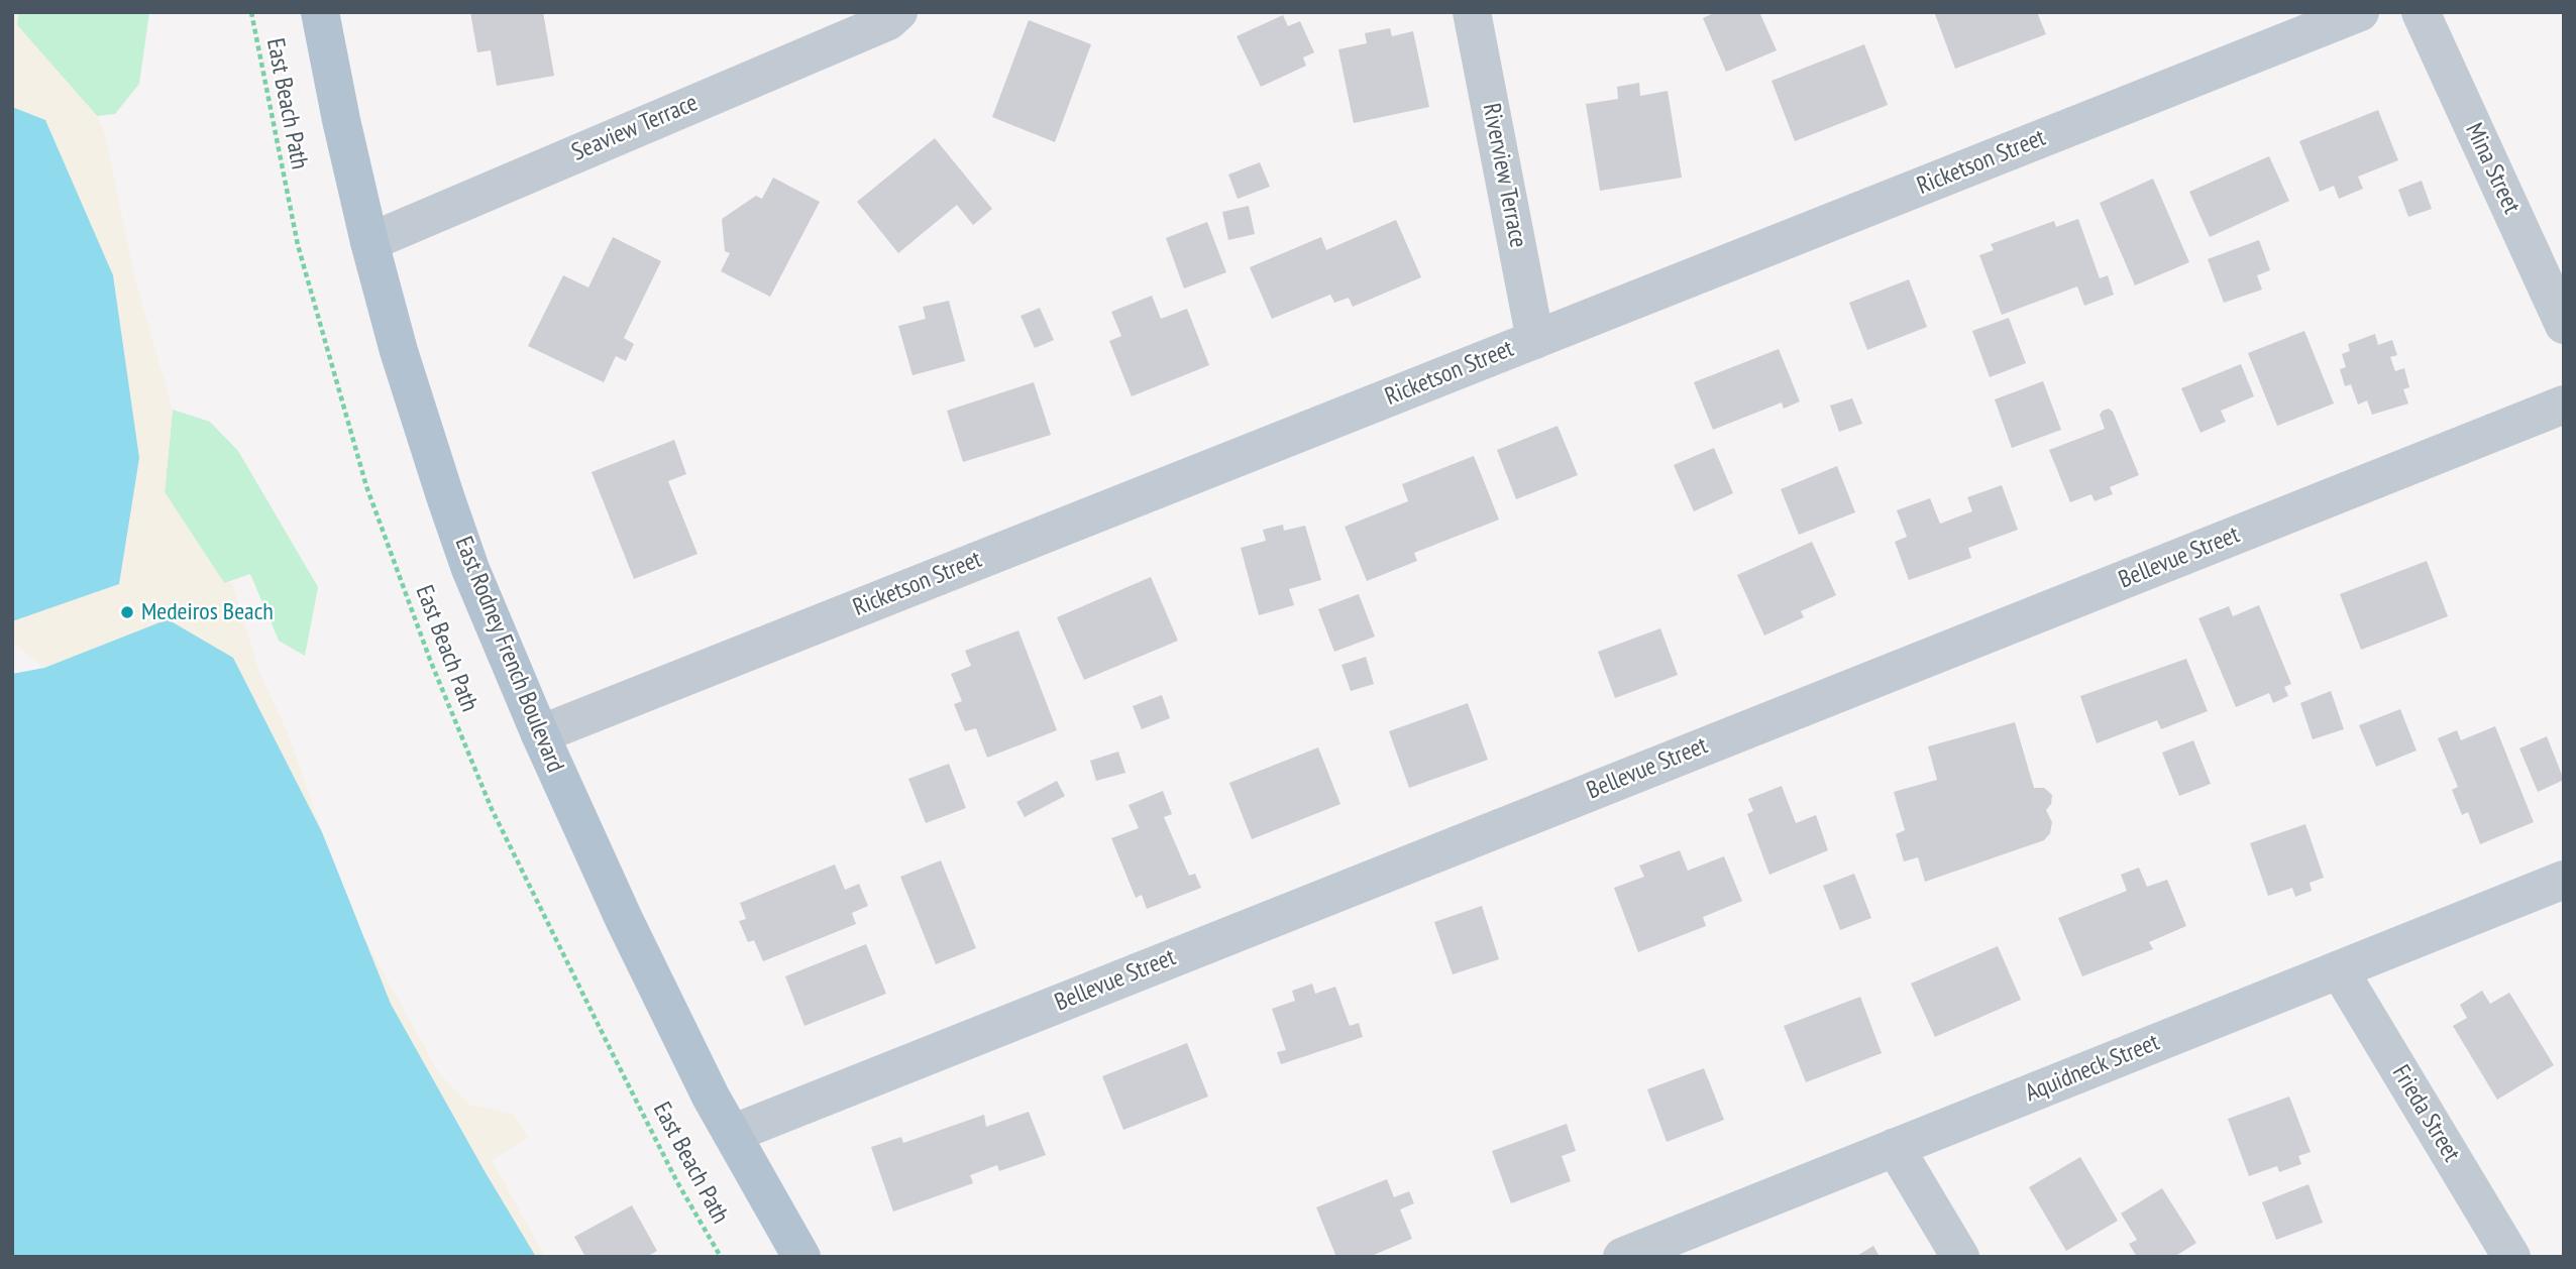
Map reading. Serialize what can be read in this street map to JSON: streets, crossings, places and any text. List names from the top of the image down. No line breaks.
{"streets":{"main road":["East Rodney French Boulevard"],"street":["Seaview Terrace","Ricketson Street","Mina Street","Riverview Terrace","Bellevue Street","Aquidneck Street","Frieda Street"],"path":["East Beach Path"]},"crossings":[["Seaview Terrace","East Rodney French Boulevard"],["Ricketson Street","Riverview Terrace"],["Ricketson Street","East Rodney French Boulevard"],["Bellevue Street","East Rodney French Boulevard"],["Aquidneck Street","Frieda Street"]],"places":["Medeiros Beach"]}
